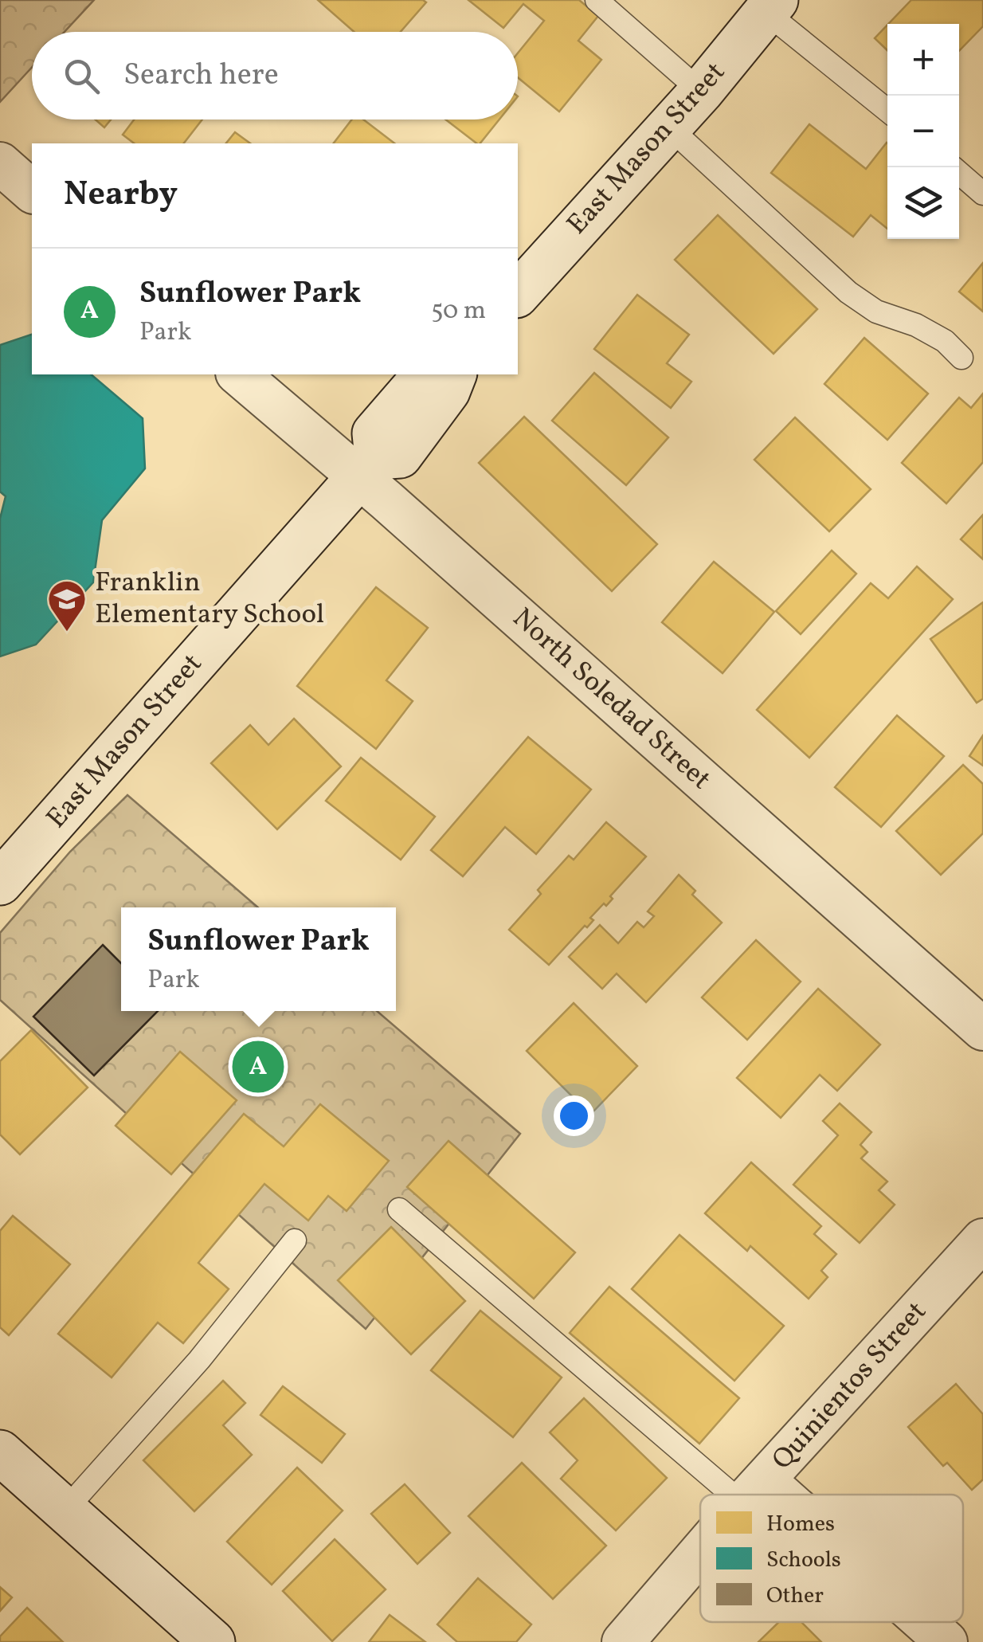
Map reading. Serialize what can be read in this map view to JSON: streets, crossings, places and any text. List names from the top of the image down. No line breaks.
{"streets":{"street":["East Mason Street","North Soledad Street","Quinientos Street"]},"crossings":[["East Mason Street","North Soledad Street"]],"places":{"school or university":["Franklin Elementary School"]},"legend":["Homes","Schools","Other"],"page":{"map_buttons":["+","−"],"search":"Search here","heading":"Nearby","list":[{"mark":"A","name":"Sunflower Park","note":"Park","value":"50 m"}],"popup":["Sunflower Park","Park"],"pins":"A"}}
